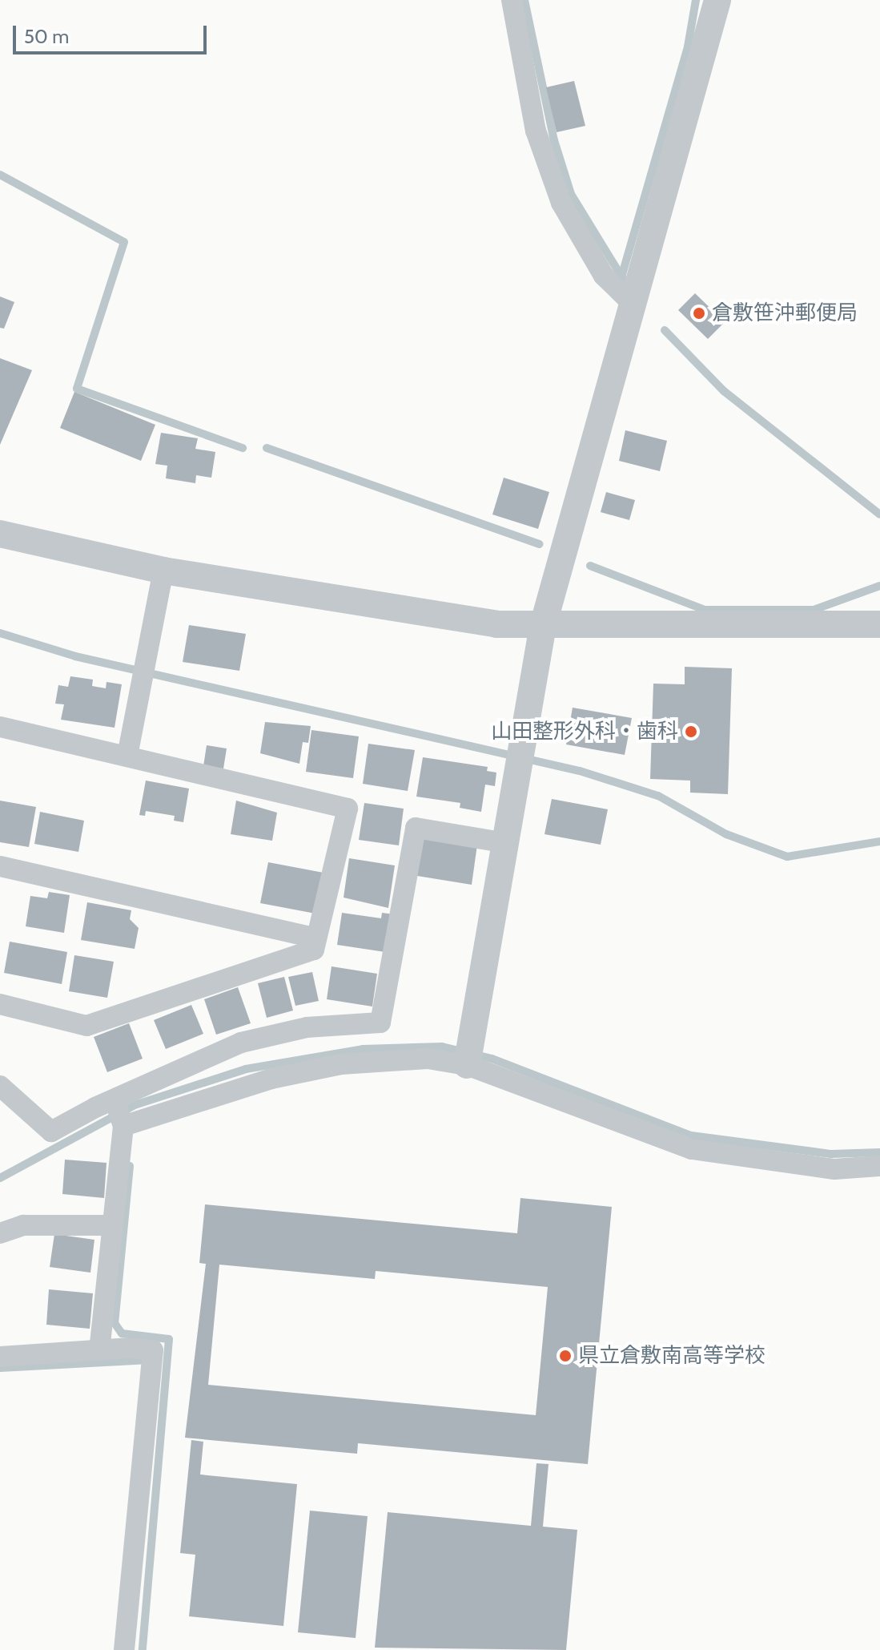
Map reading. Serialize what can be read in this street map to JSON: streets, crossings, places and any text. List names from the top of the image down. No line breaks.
{"places":["倉敷笹沖郵便局","山田整形外科・歯科","県立倉敷南高等学校"],"scale_bar":"50 m"}
